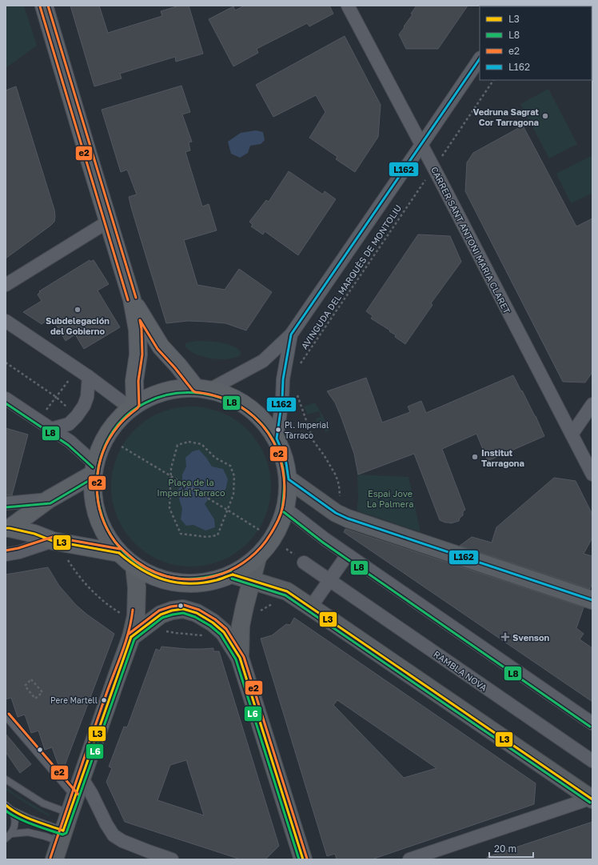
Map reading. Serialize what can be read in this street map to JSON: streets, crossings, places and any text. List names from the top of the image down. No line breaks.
{"streets":{"street":["CARRER SANT ANTONI MARIA CLARET","RAMBLA NOVA"],"path":["AVINGUDA DEL MARQUÈS DE MONTOLIU"]},"parks":["Plaça de la Imperial Tarraco","Espai Jove La Palmera"],"places":{"other":["Vedruna Sagrat Cor Tarragona","Subdelegación del Gobierno","Pl. Imperial Tàrraco","Institut Tarragona","Pere Martell"],"health":["Svenson"]},"lines":["transit line e2","transit line L162","transit line L8","transit line L3","transit line L6"],"legend":["L3","L8","e2","L162"],"scale_bar":"20 m"}
